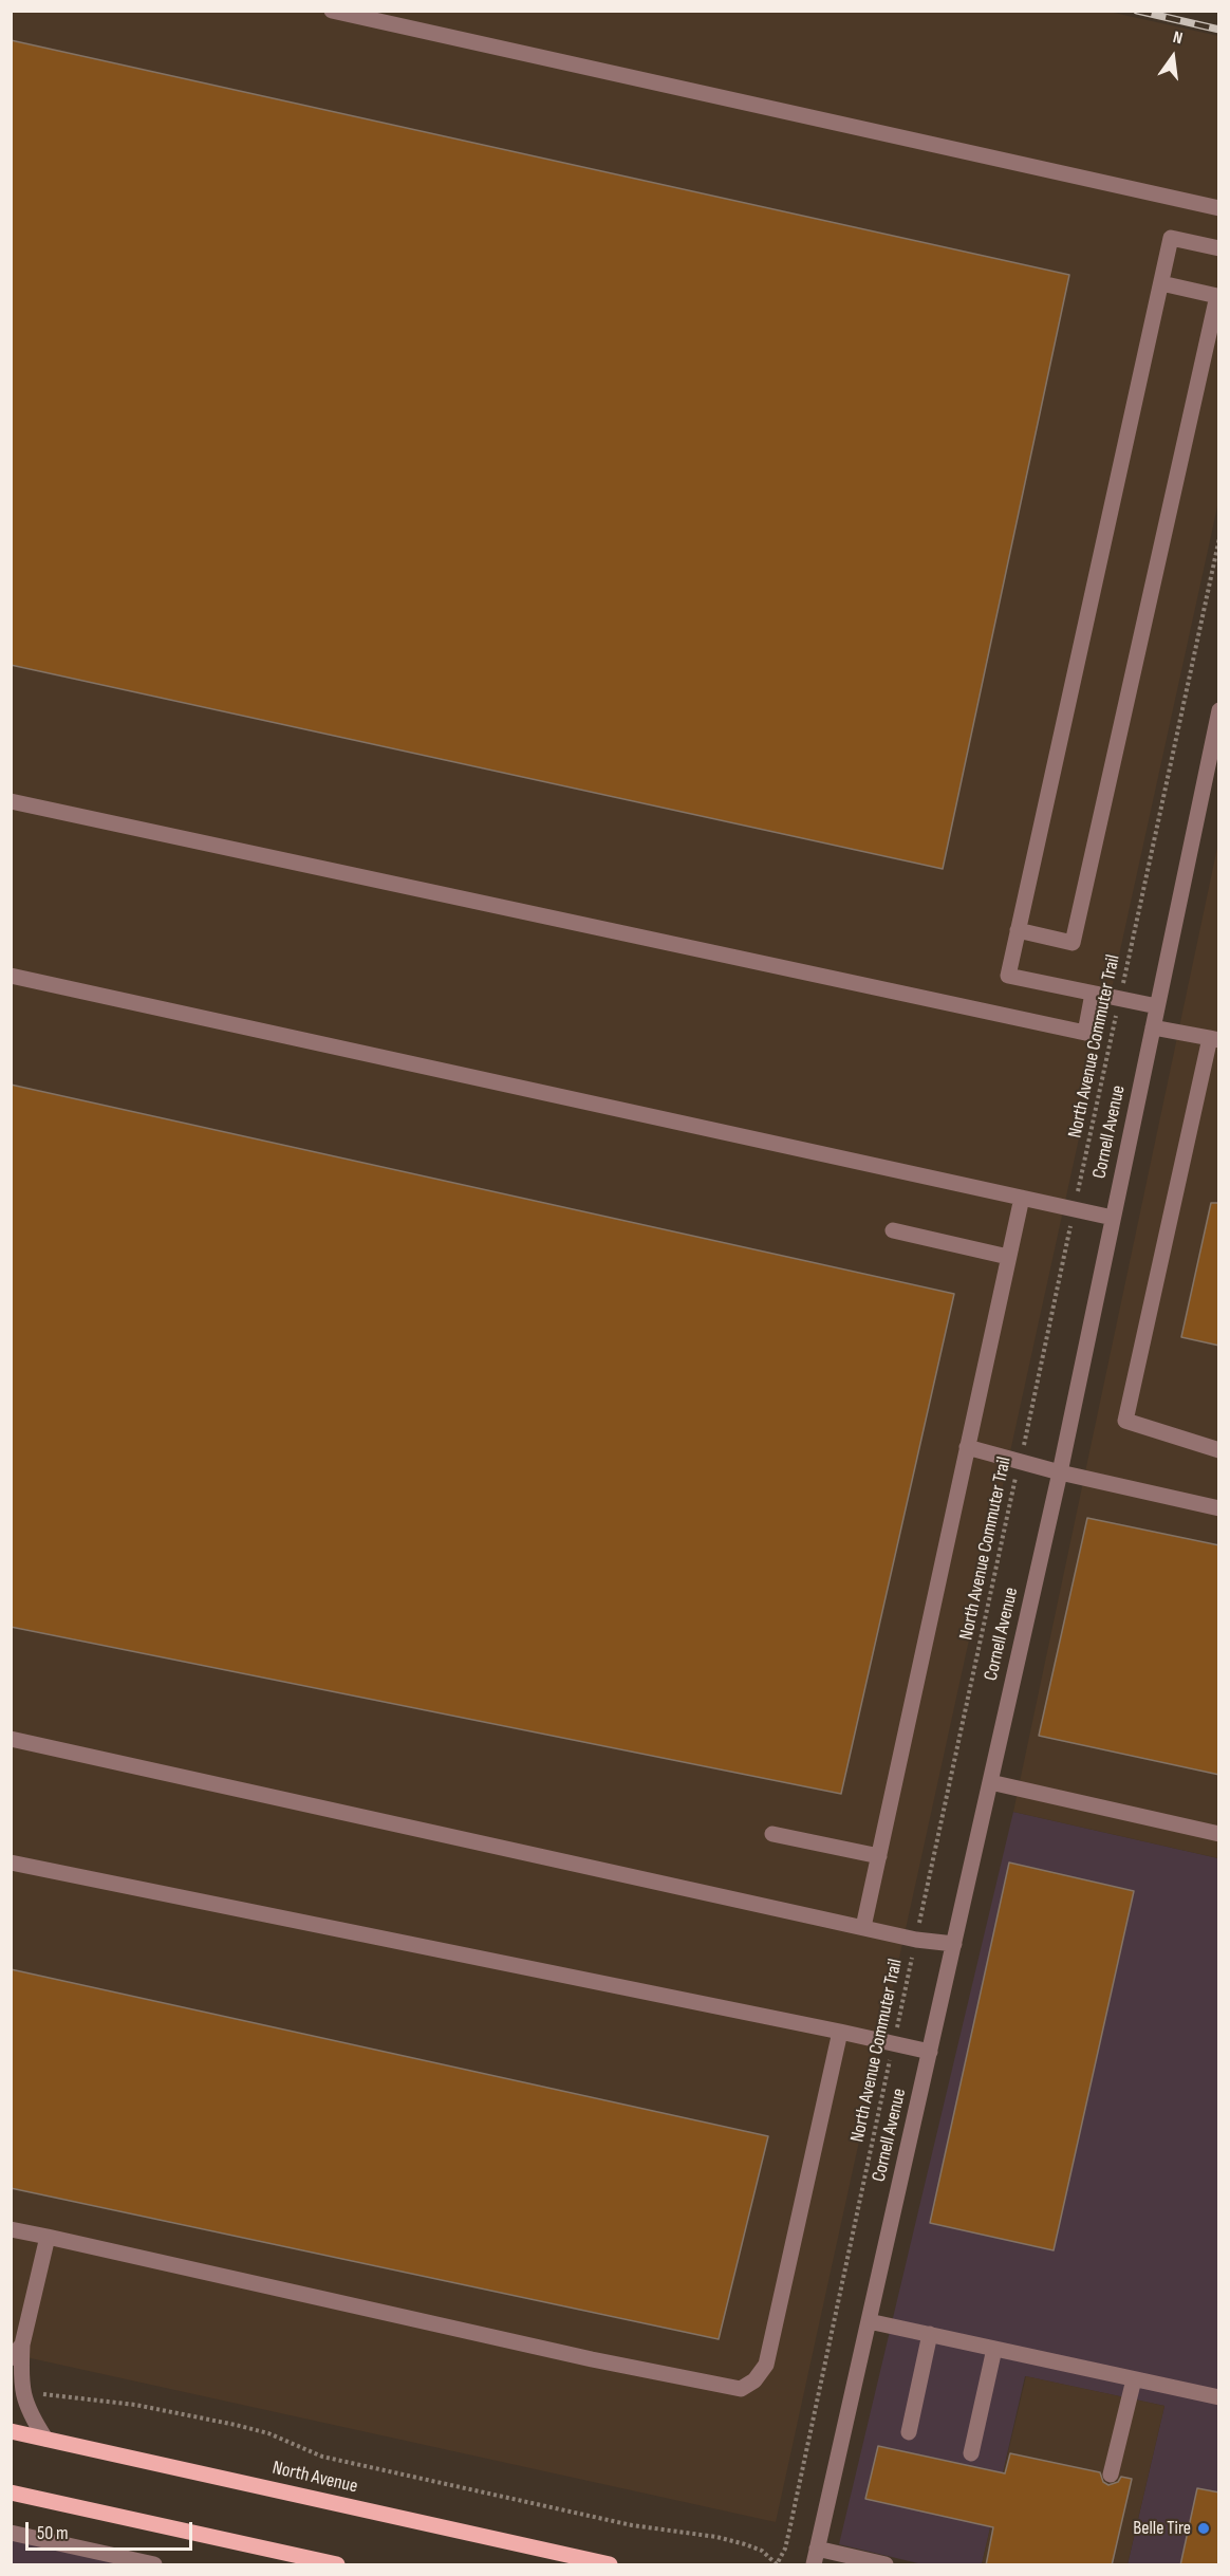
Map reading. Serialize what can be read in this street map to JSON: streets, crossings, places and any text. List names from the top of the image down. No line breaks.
{"streets":{"main road":["North Avenue"],"street":["Cornell Avenue"],"path":["North Avenue Commuter Trail"]},"places":["Belle Tire"],"scale_bar":"50 m","north":"top"}
